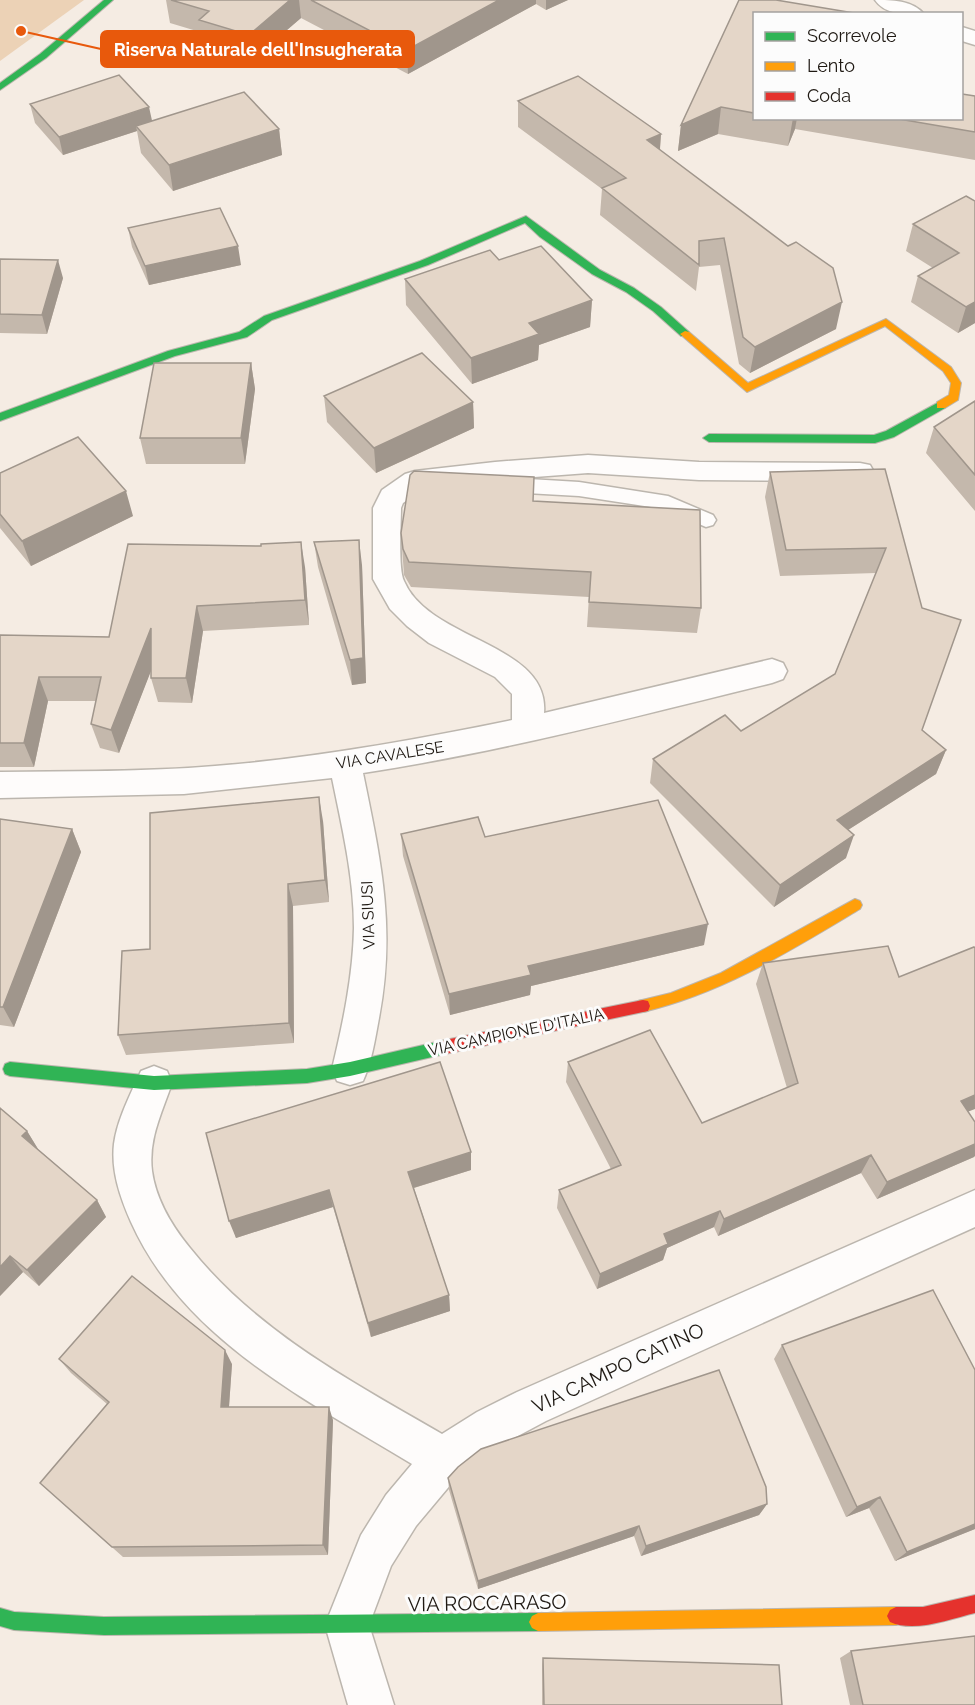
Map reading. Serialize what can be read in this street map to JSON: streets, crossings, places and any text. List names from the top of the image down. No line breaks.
{"streets":{"street":["VIA CAVALESE","VIA SIUSI","VIA CAMPIONE D'ITALIA","VIA CAMPO CATINO","VIA ROCCARASO"]},"crossings":[["VIA CAVALESE","VIA SIUSI"],["VIA SIUSI","VIA CAMPIONE D'ITALIA"],["VIA CAMPO CATINO","VIA ROCCARASO"]],"places":["Riserva Naturale dell'Insugherata"],"legend":["Scorrevole","Lento","Coda"]}
